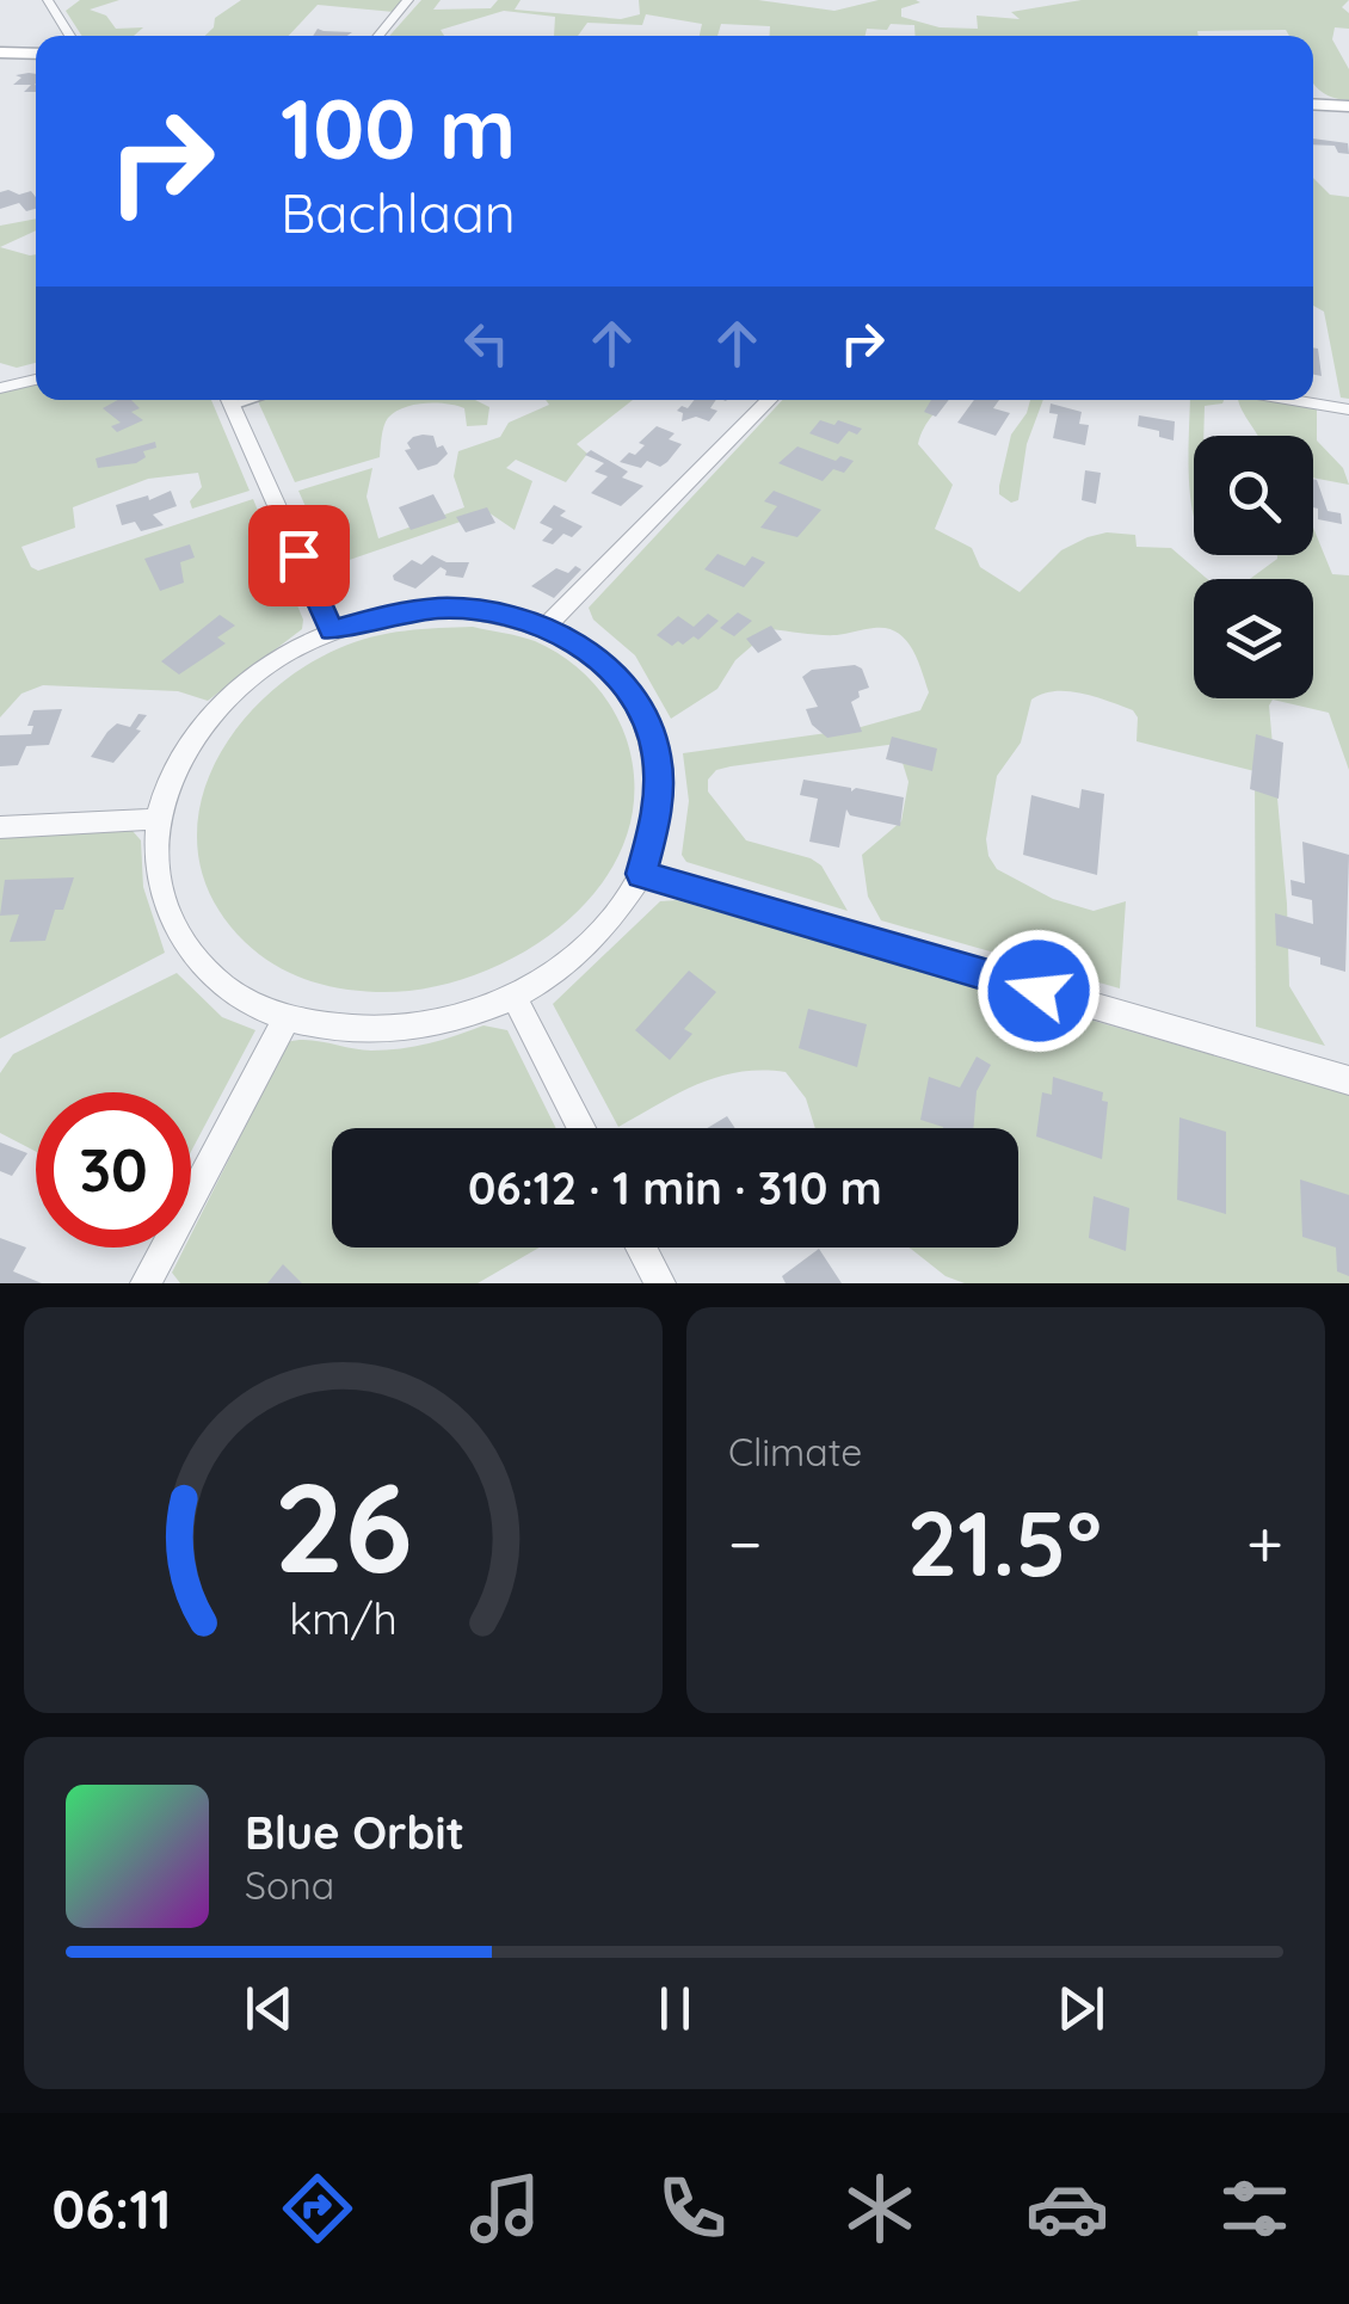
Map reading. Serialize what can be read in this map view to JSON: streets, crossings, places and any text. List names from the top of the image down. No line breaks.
{"page":{"turn":["100 m","Bachlaan"],"limit":"30","trip":"06:12 · 1 min · 310 m","tile":"Climate","heat":["−","21.5°","+"],"song":["Blue Orbit","Sona"],"tabs":"06:11","gauge":["26","km/h"]}}
